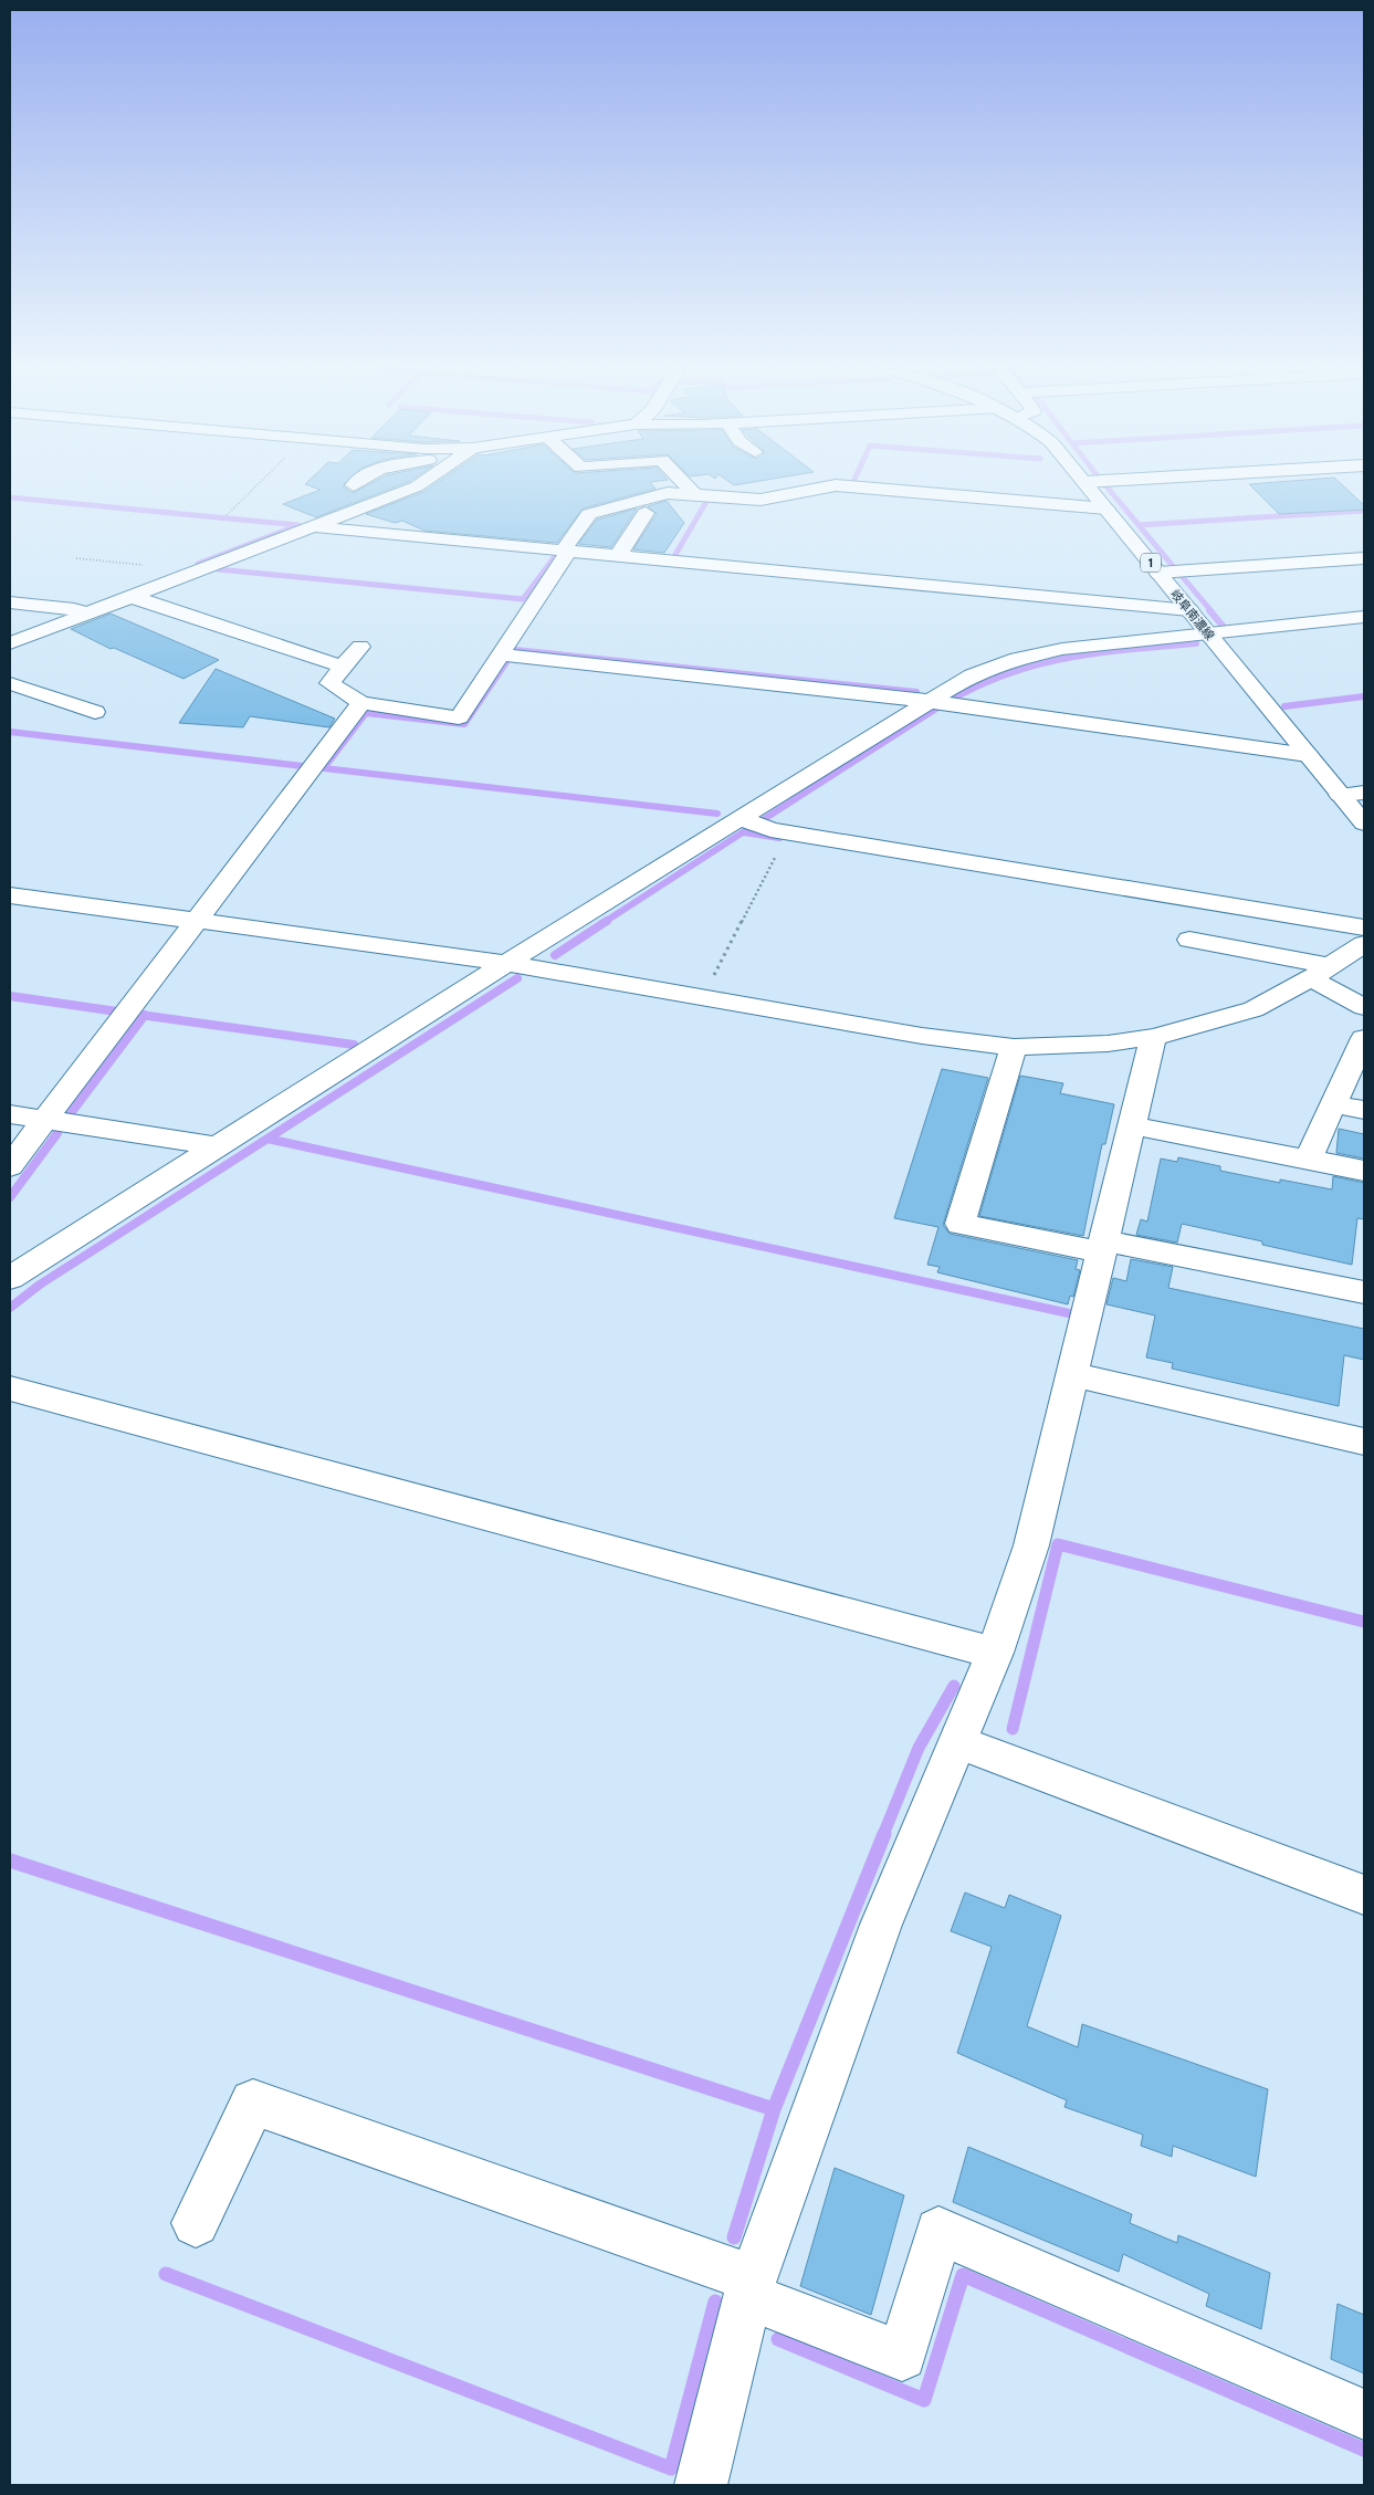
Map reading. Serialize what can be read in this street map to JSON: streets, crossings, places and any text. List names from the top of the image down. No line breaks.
{"streets":{"street":["1","岐阜南濃線"]}}
